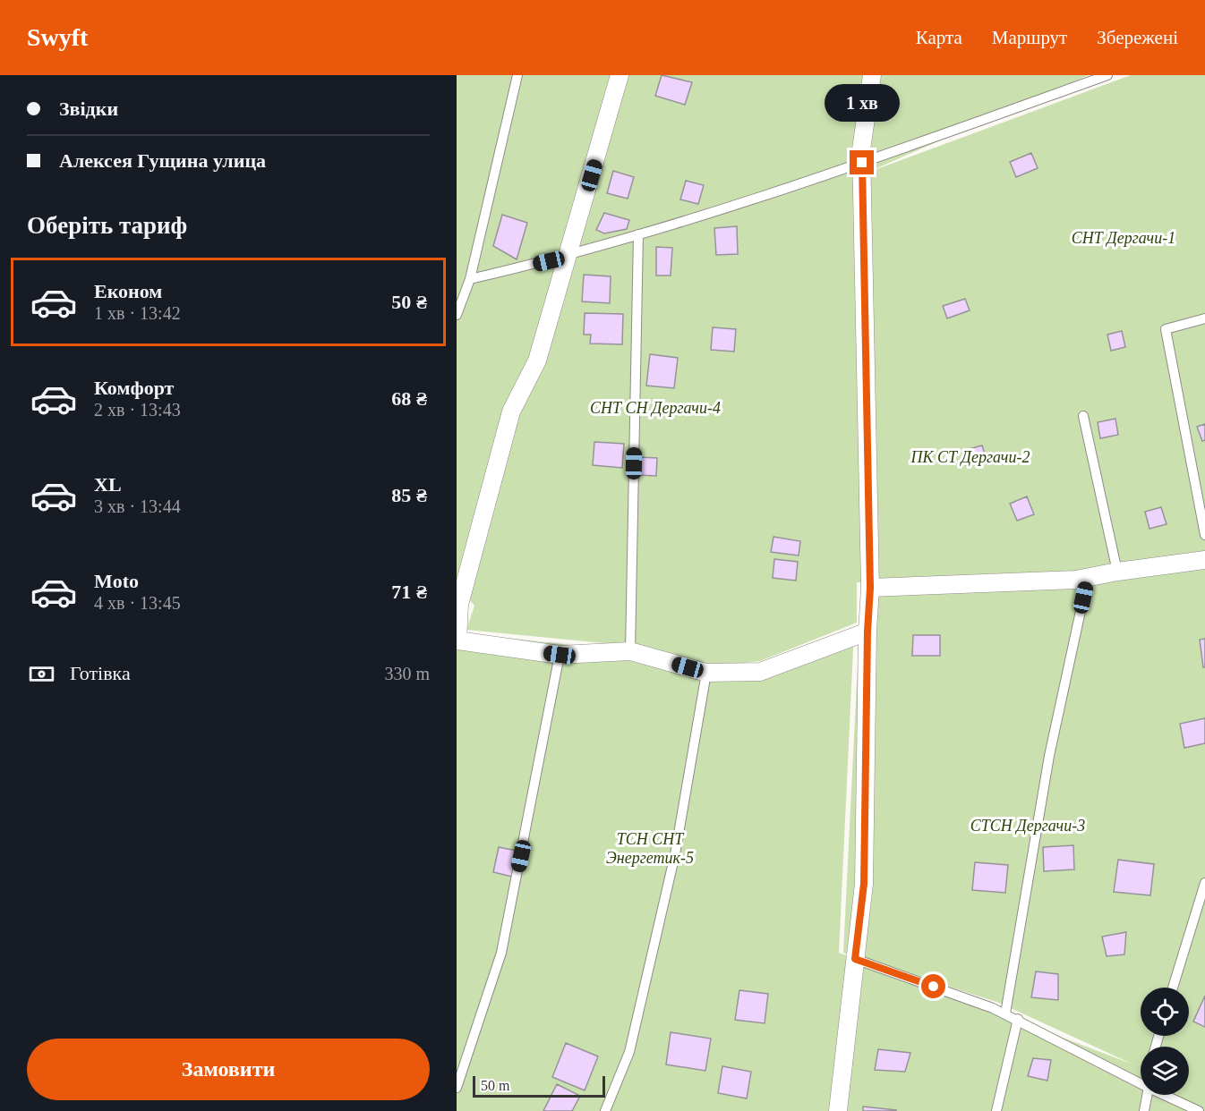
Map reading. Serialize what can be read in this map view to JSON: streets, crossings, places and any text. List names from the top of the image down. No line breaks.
{"parks":["СНТ Дергачи-1","СНТ СН Дергачи-4","ПК СТ Дергачи-2","СТСН Дергачи-3","ТСН СНТ Энергетик-5"],"scale_bar":"50 m","page":{"header":"Swyft","nav":["Карта","Маршрут","Збережені"],"banner":["Звідки","Алексея Гущина улица"],"bubble":"1 хв","heading":"Оберіть тариф","list":[{"name":"Економ","note":"1 хв · 13:42","value":"50 ₴"},{"name":"Комфорт","note":"2 хв · 13:43","value":"68 ₴"},{"name":"XL","note":"3 хв · 13:44","value":"85 ₴"},{"name":"Moto","note":"4 хв · 13:45","value":"71 ₴"}],"pay":["Готівка","330 m"],"buttons":"Замовити","scale":"50 m"}}
